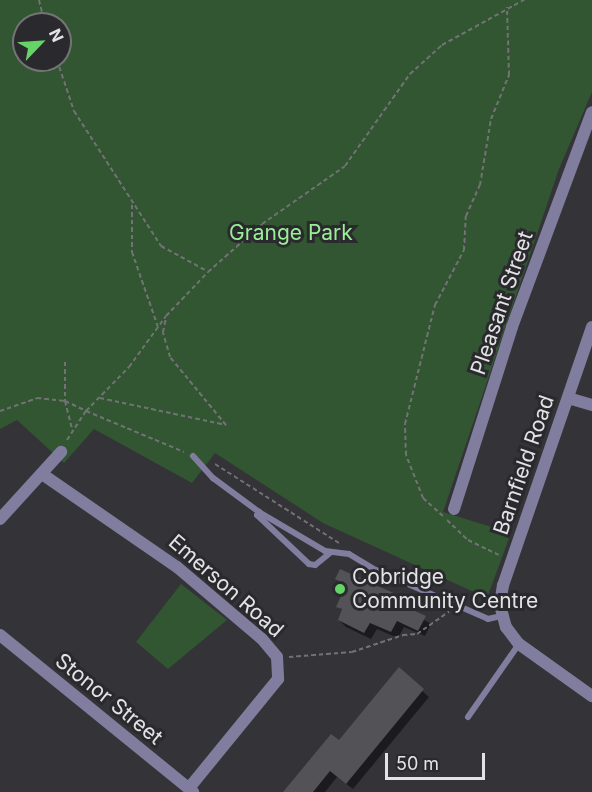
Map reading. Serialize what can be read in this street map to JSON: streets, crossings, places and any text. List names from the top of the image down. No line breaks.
{"streets":{"street":["Pleasant Street","Barnfield Road","Emerson Road","Stonor Street"]},"crossings":[["Emerson Road","Stonor Street"]],"parks":["Grange Park"],"places":["Cobridge Community Centre"],"scale_bar":"50 m","north":"top right"}
